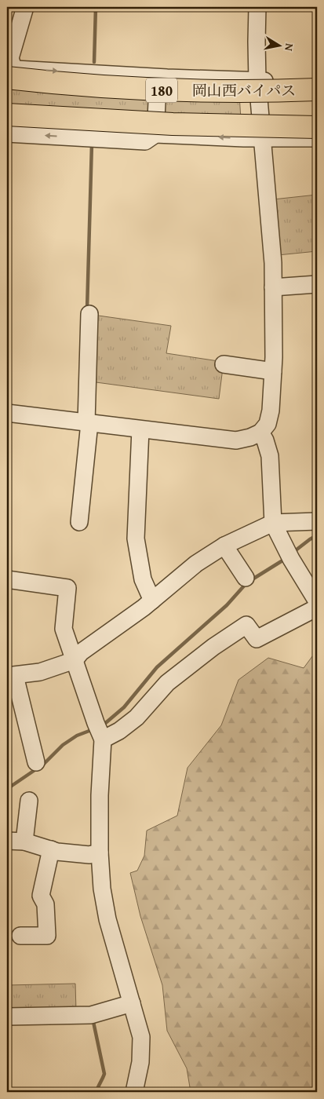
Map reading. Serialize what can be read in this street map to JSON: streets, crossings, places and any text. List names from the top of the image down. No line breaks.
{"streets":{"highway":["180","岡山西バイパス"]},"north":"right"}
